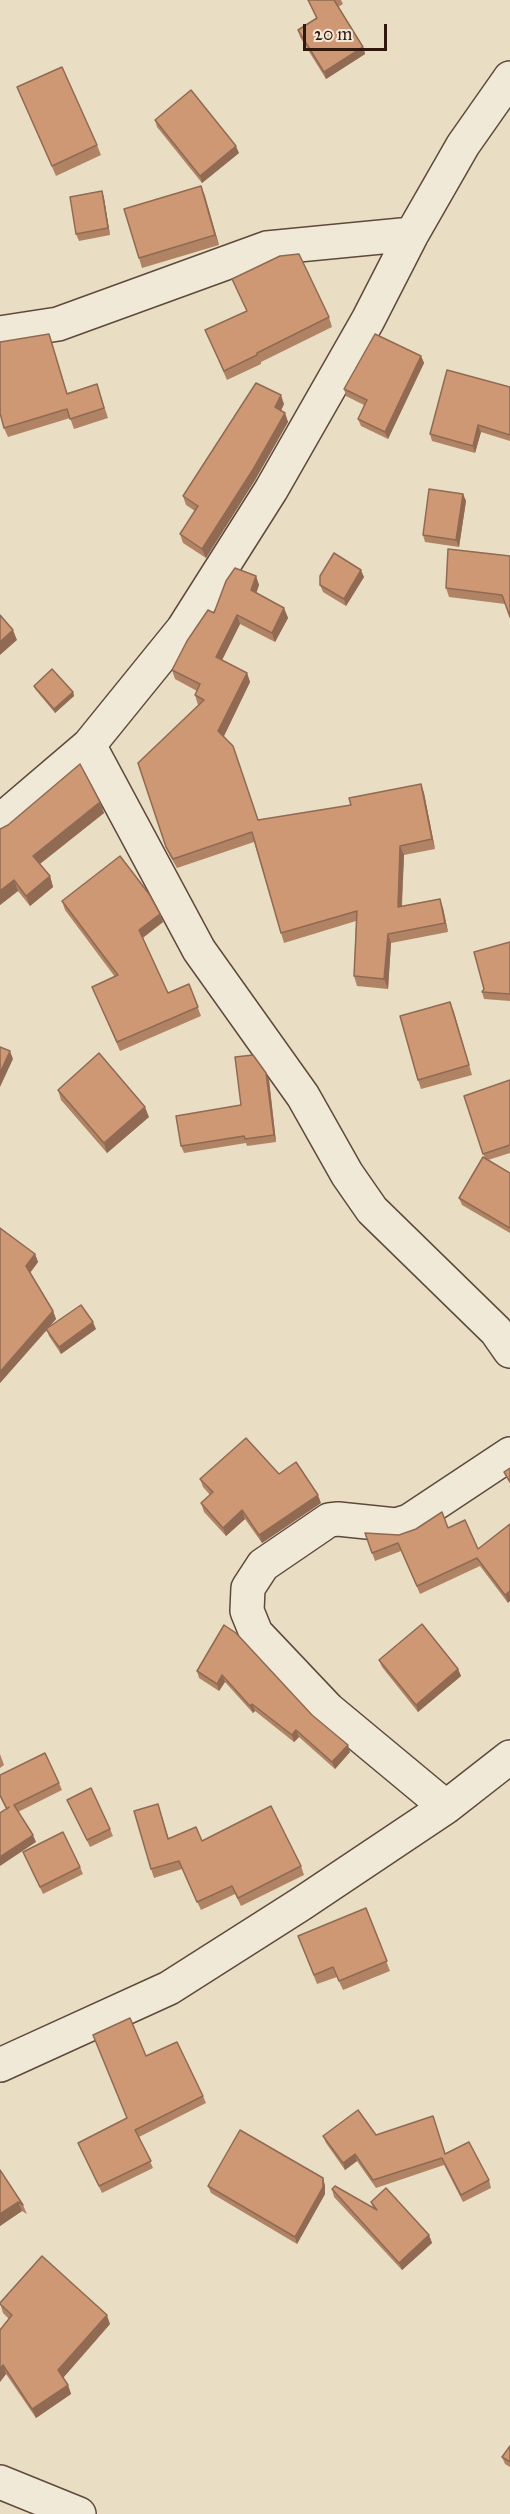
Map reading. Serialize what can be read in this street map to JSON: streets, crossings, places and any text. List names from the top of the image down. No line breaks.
{"scale_bar":"20 m"}
